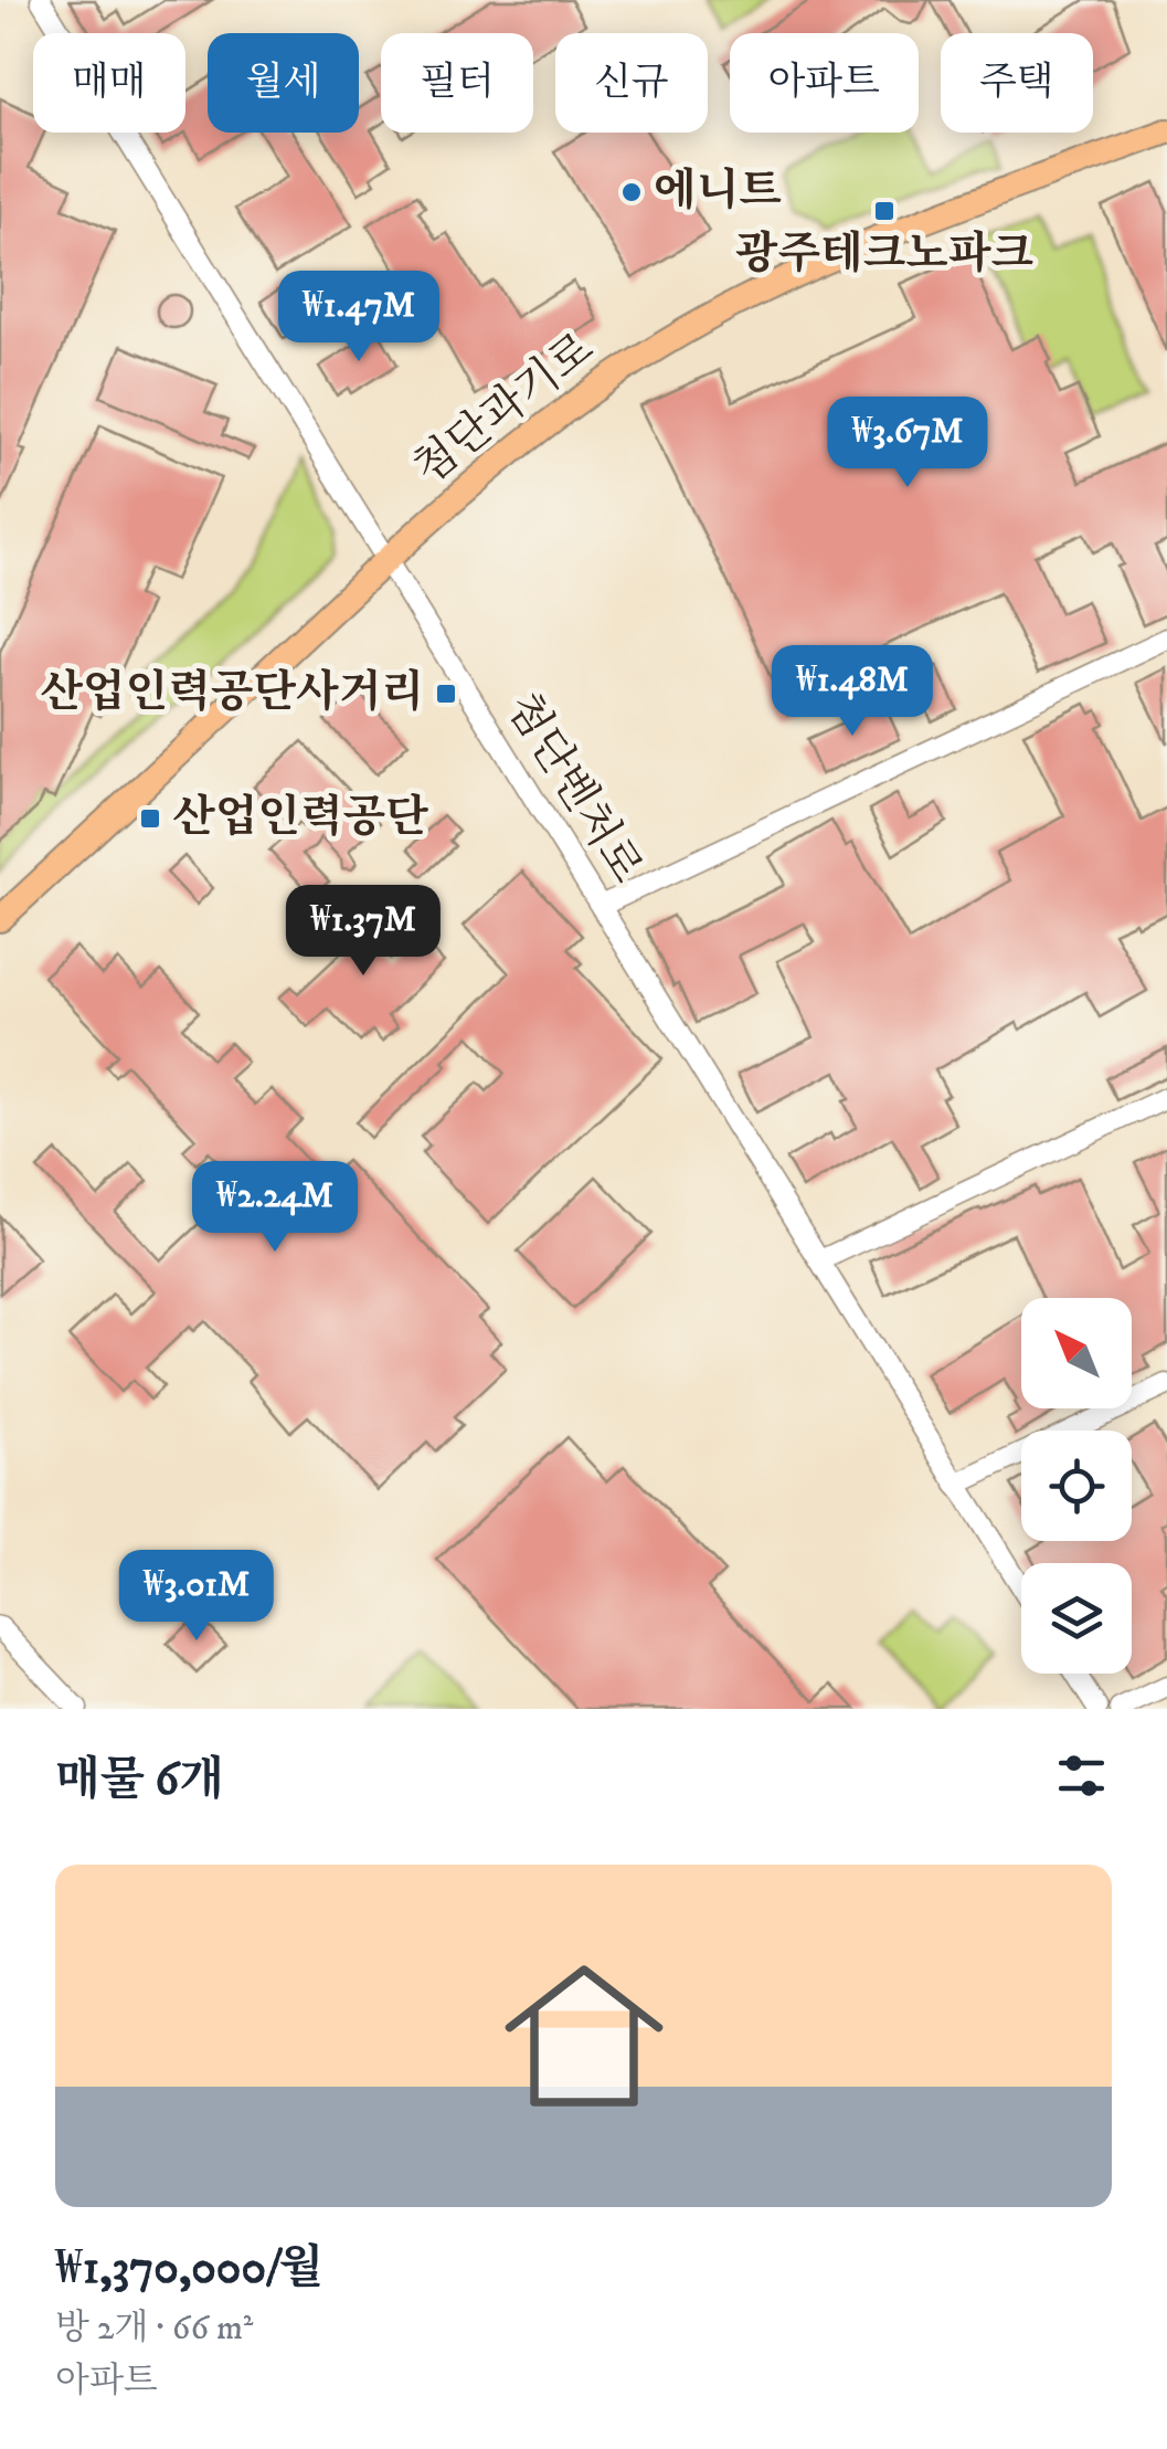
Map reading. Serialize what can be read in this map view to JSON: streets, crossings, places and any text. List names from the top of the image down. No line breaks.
{"streets":{"main road":["첨단과기로"],"street":["첨단벤처로"]},"crossings":[["첨단과기로","첨단벤처로"]],"places":{"other":["에니트"],"transit":["광주테크노파크","산업인력공단사거리","산업인력공단"]},"north":"top left","page":{"chip":["매매","월세","필터","신규","아파트","주택"],"price":["₩1.47M","₩3.67M","₩1.48M","₩1.37M","₩2.24M","₩3.01M"],"heading":"매물 6개","list":[{"name":"₩1,370,000/월","note":"방 2개 · 66 m² · 아파트"}]}}
